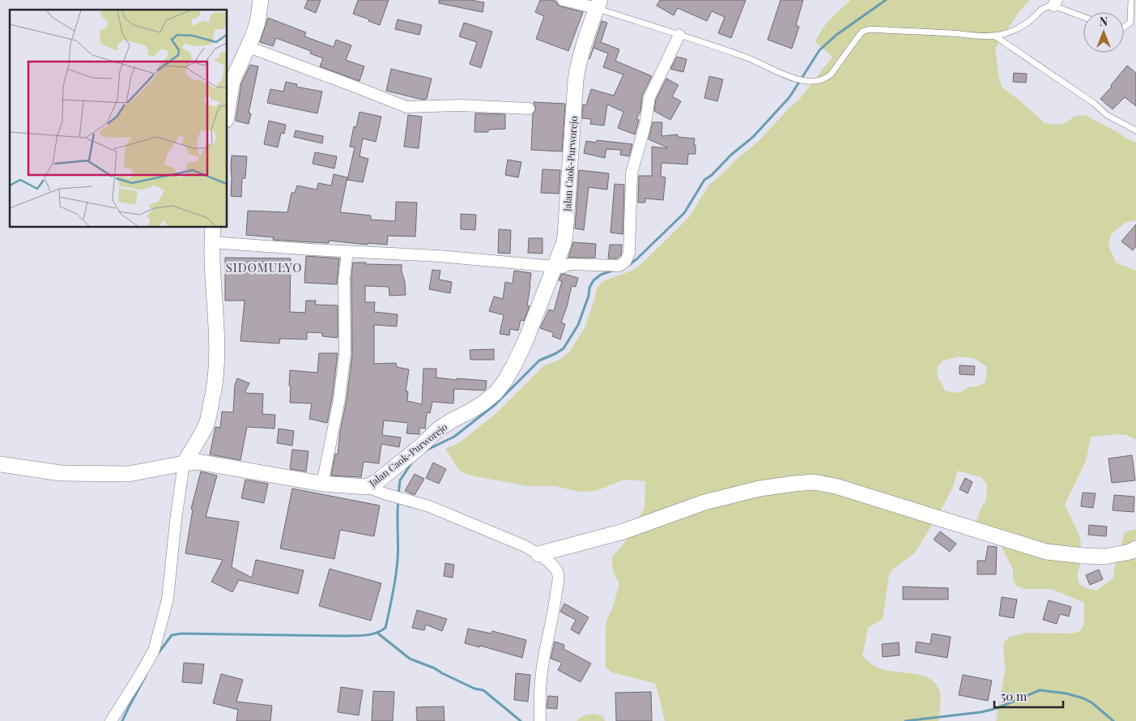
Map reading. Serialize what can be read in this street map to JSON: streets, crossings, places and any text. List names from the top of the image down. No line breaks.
{"streets":{"street":["Jalan Caok-Purworejo"]},"districts":["SIDOMULYO"],"scale_bar":"50 m","north":"top"}
